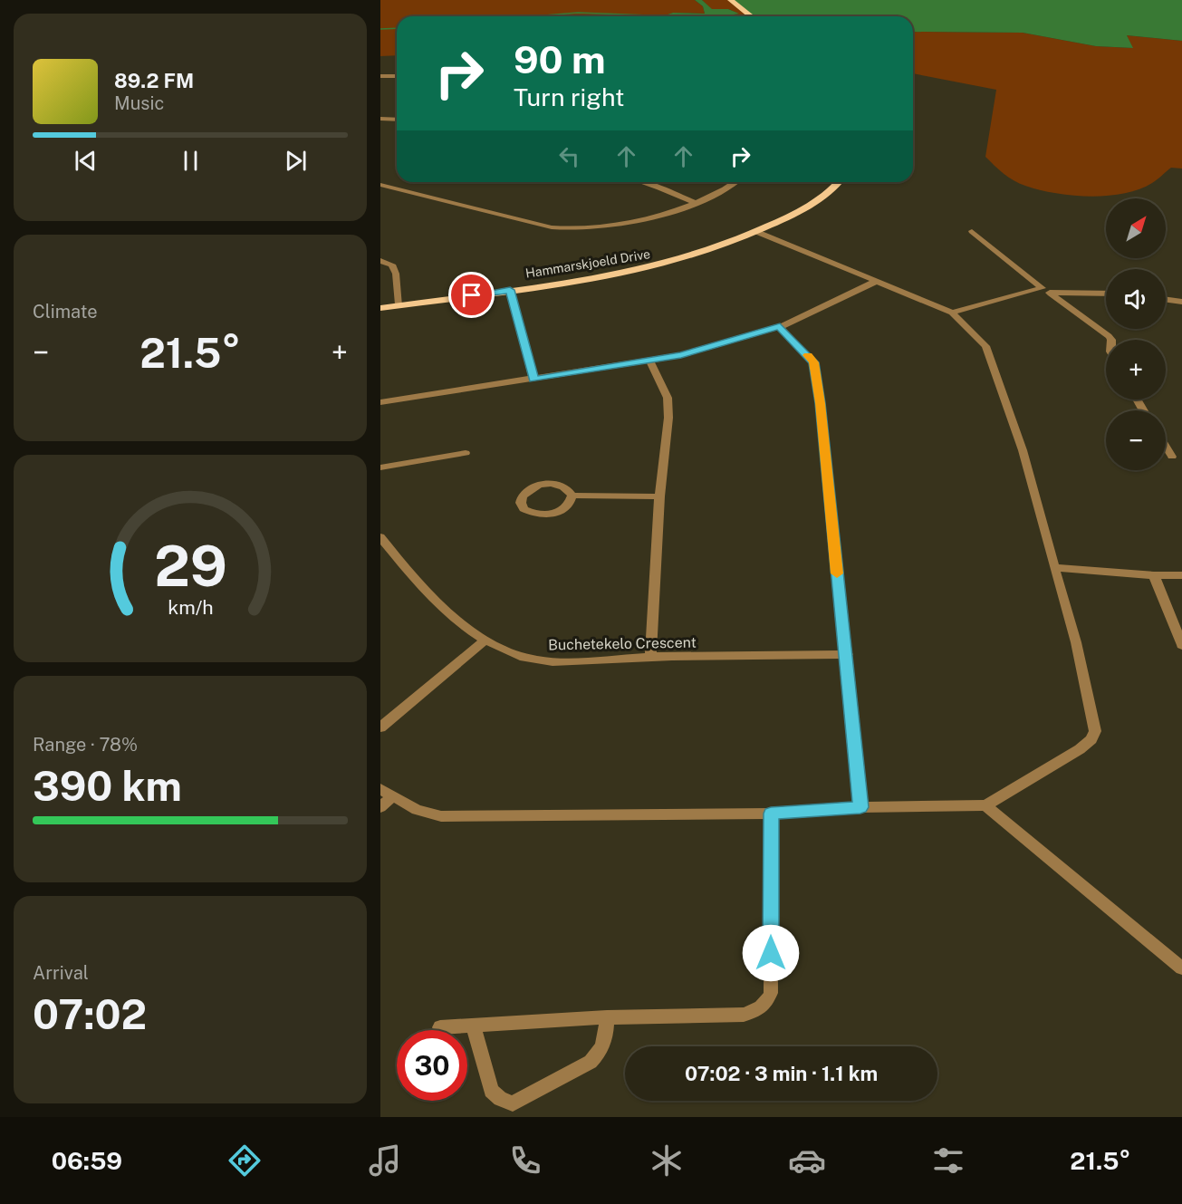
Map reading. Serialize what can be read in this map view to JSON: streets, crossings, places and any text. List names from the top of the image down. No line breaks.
{"streets":{"main road":["Hammarskjoeld Drive"],"street":["Buchetekelo Crescent"]},"north":"top right","page":{"turn":["90 m","Turn right"],"song":["89.2 FM","Music"],"map_buttons":["+","−"],"tile":["Climate",["Range · 78%","390 km"],["Arrival","07:02"]],"heat":["−","21.5°","+"],"limit":"30","trip":"07:02 · 3 min · 1.1 km","tabs":["06:59","21.5°"],"gauge":["29","km/h"]}}
